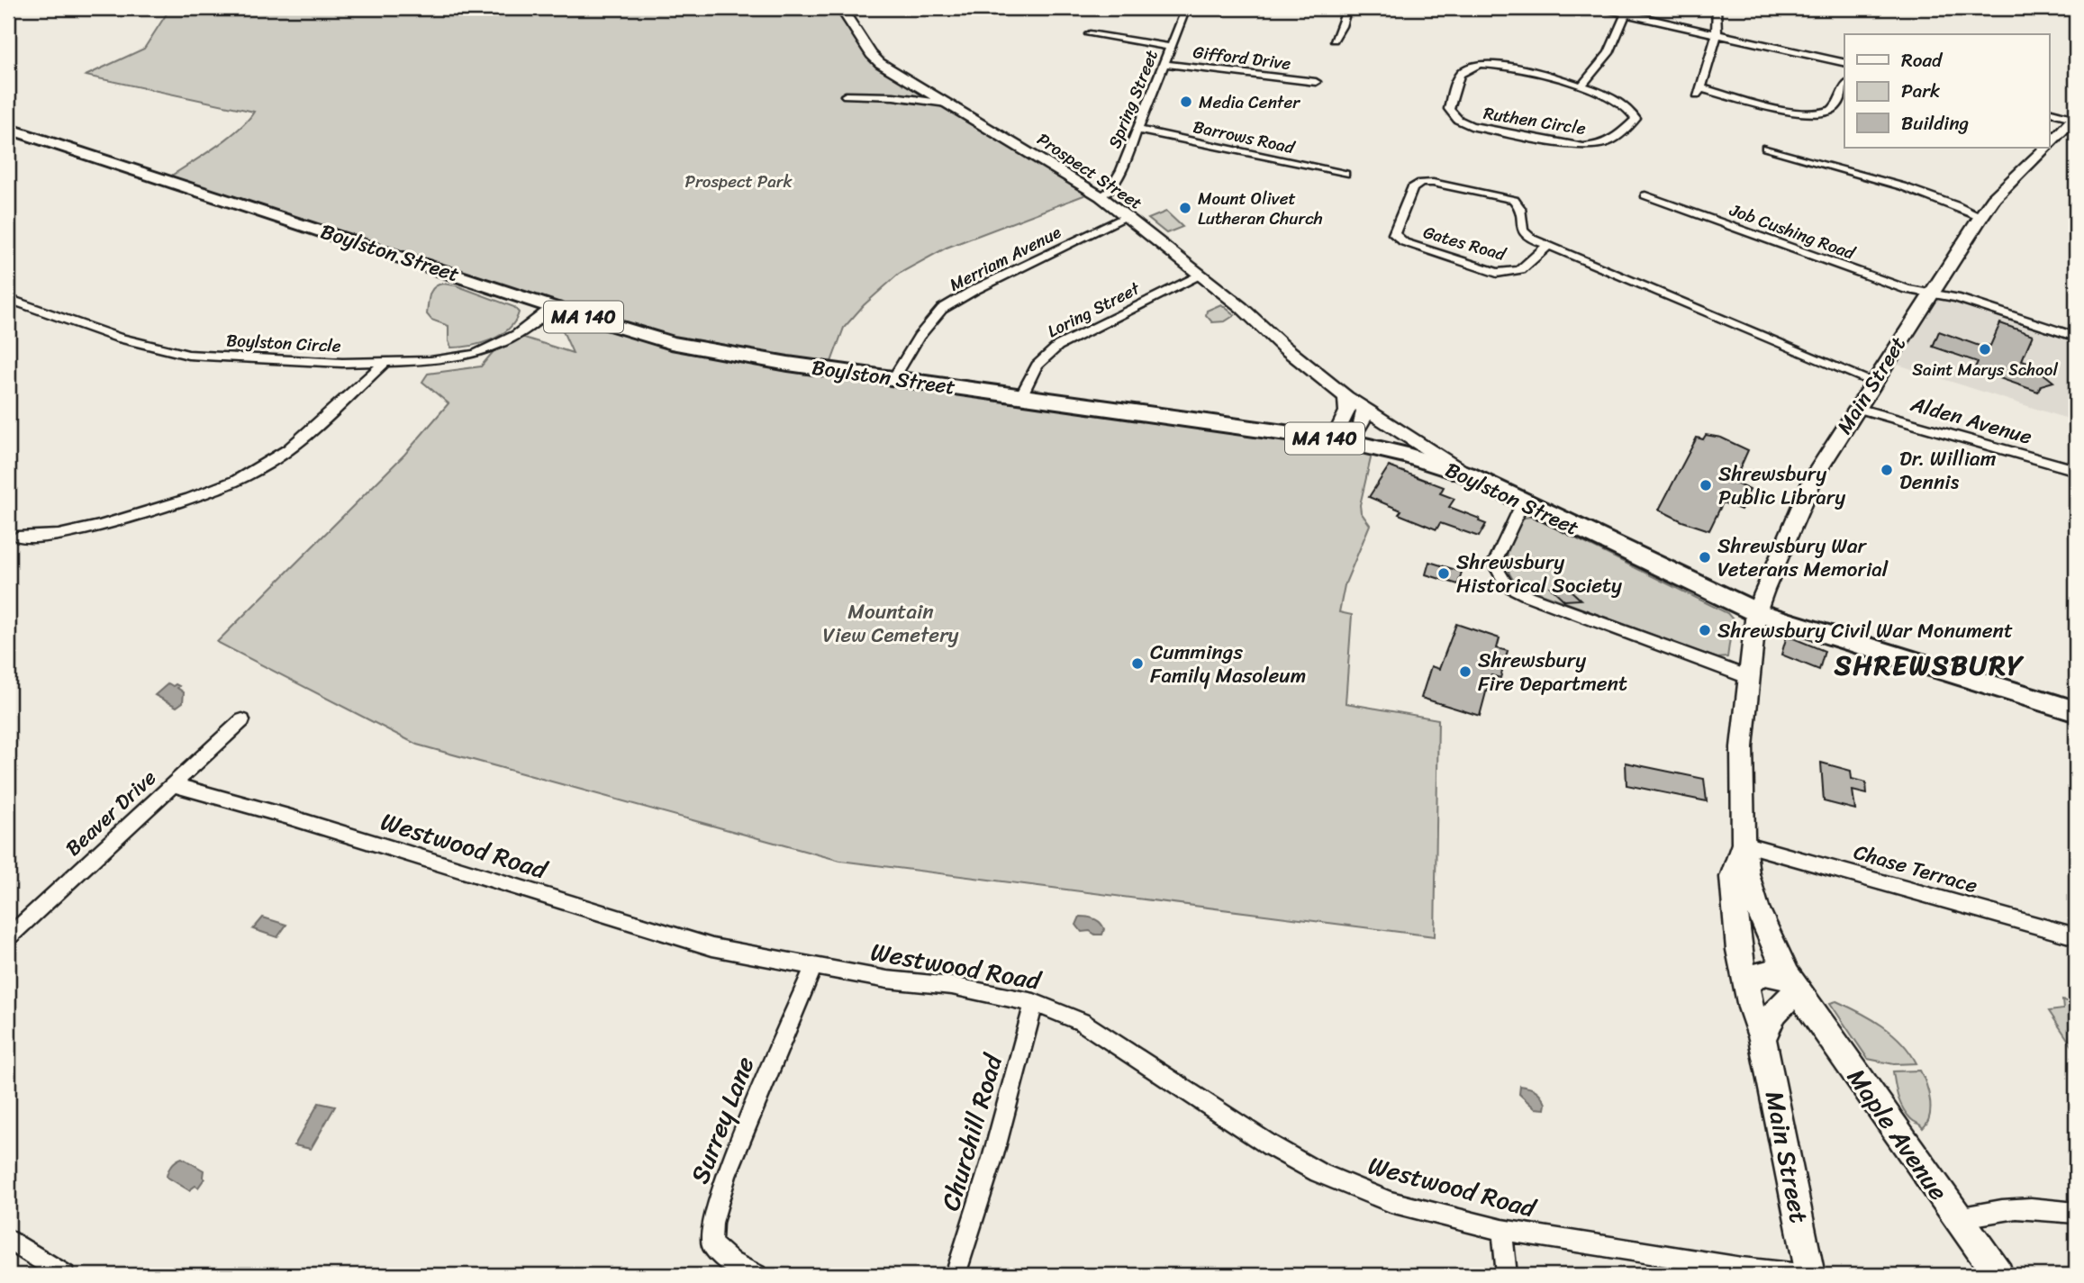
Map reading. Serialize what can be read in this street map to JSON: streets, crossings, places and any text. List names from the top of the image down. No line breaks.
{"streets":{"main road":["Boylston Street","MA 140","Main Street","Maple Avenue"],"street":["Gifford Drive","Spring Street","Ruthen Circle","Barrows Road","Prospect Street","Job Cushing Road","Gates Road","Merriam Avenue","Loring Street","Boylston Circle","Alden Avenue","Beaver Drive","Westwood Road","Chase Terrace","Surrey Lane","Churchill Road"]},"crossings":[["Gifford Drive","Spring Street"],["Spring Street","Barrows Road"],["Spring Street","Prospect Street"],["Prospect Street","Boylston Street"],["Prospect Street","Merriam Avenue"],["Prospect Street","Loring Street"],["Job Cushing Road","Main Street"],["Gates Road","Main Street"],["Boylston Street","Merriam Avenue"],["Boylston Street","Loring Street"],["Boylston Street","MA 140"],["Boylston Street","Boylston Circle"],["Boylston Street","Main Street"],["MA 140","Main Street"],["Main Street","Alden Avenue"],["Main Street","Westwood Road"],["Main Street","Chase Terrace"],["Main Street","Maple Avenue"],["Beaver Drive","Westwood Road"],["Westwood Road","Surrey Lane"],["Westwood Road","Churchill Road"]],"districts":["SHREWSBURY"],"parks":["Prospect Park","Mountain View Cemetery"],"places":["Media Center","Mount Olivet Lutheran Church","Saint Marys School","Dr. William Dennis","Shrewsbury Public Library","Shrewsbury War Veterans Memorial","Shrewsbury Historical Society","Shrewsbury Civil War Monument","Cummings Family Masoleum","Shrewsbury Fire Department"],"legend":["Road","Park","Building"]}
